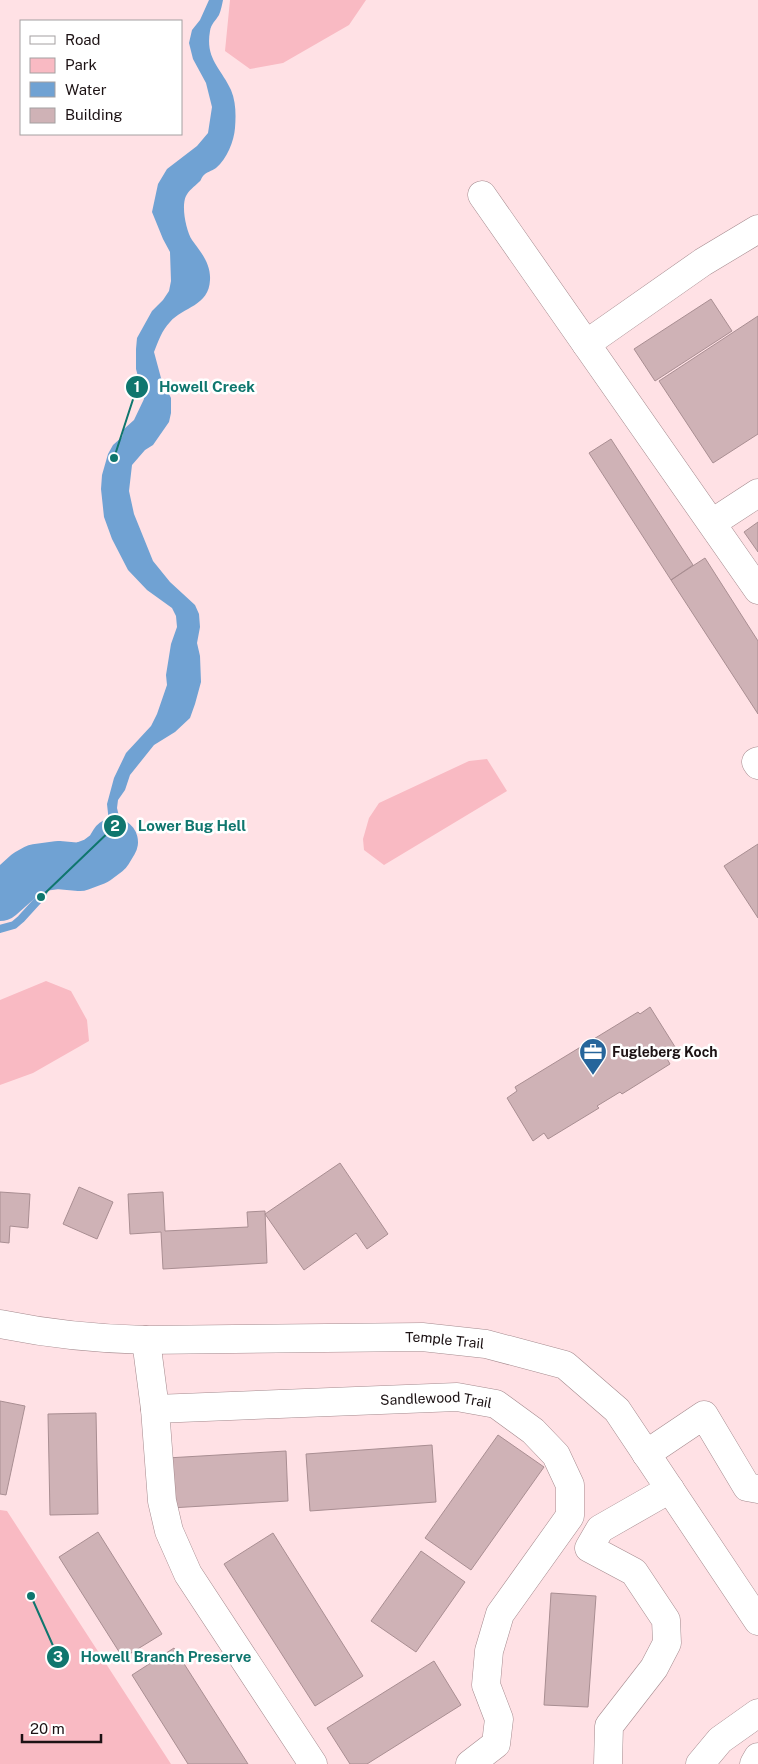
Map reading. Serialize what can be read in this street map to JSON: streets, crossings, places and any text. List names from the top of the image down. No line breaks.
{"streets":{"street":["Temple Trail","Sandlewood Trail"]},"places":{"other":["Howell Creek","Lower Bug Hell","Howell Branch Preserve"],"office":["Fugleberg Koch"]},"legend":["Road","Park","Water","Building"],"scale_bar":"20 m"}
